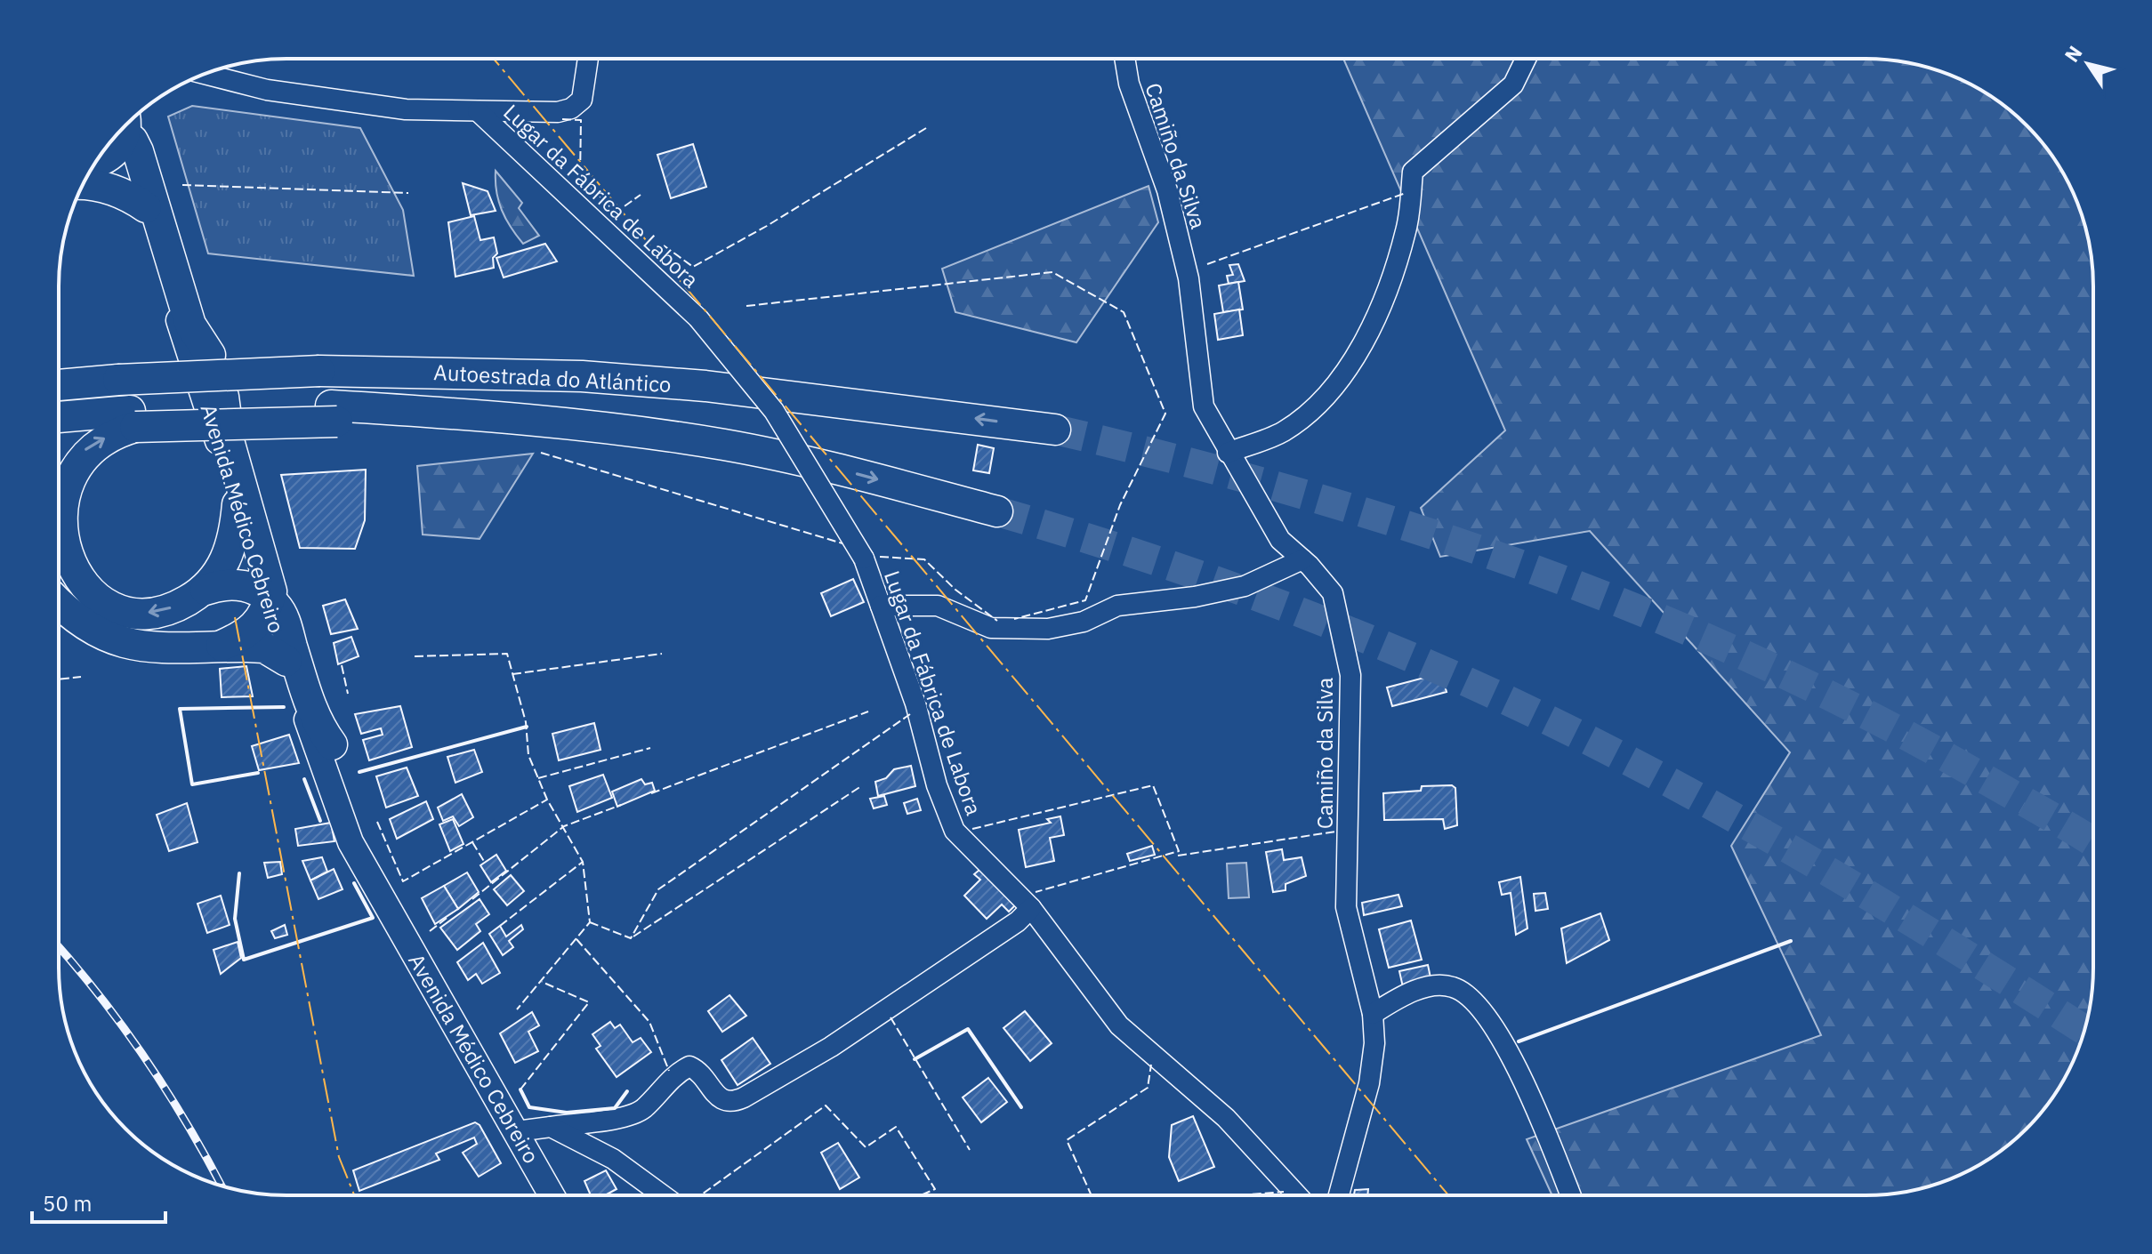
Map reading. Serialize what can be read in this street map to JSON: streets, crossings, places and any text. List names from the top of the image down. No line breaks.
{"streets":{"highway":["Autoestrada do Atlántico"],"main road":["Avenida Médico Cebreiro"],"street":["Camiño da Silva","Lugar da Fábrica de Labora"]},"scale_bar":"50 m","north":"top left"}
